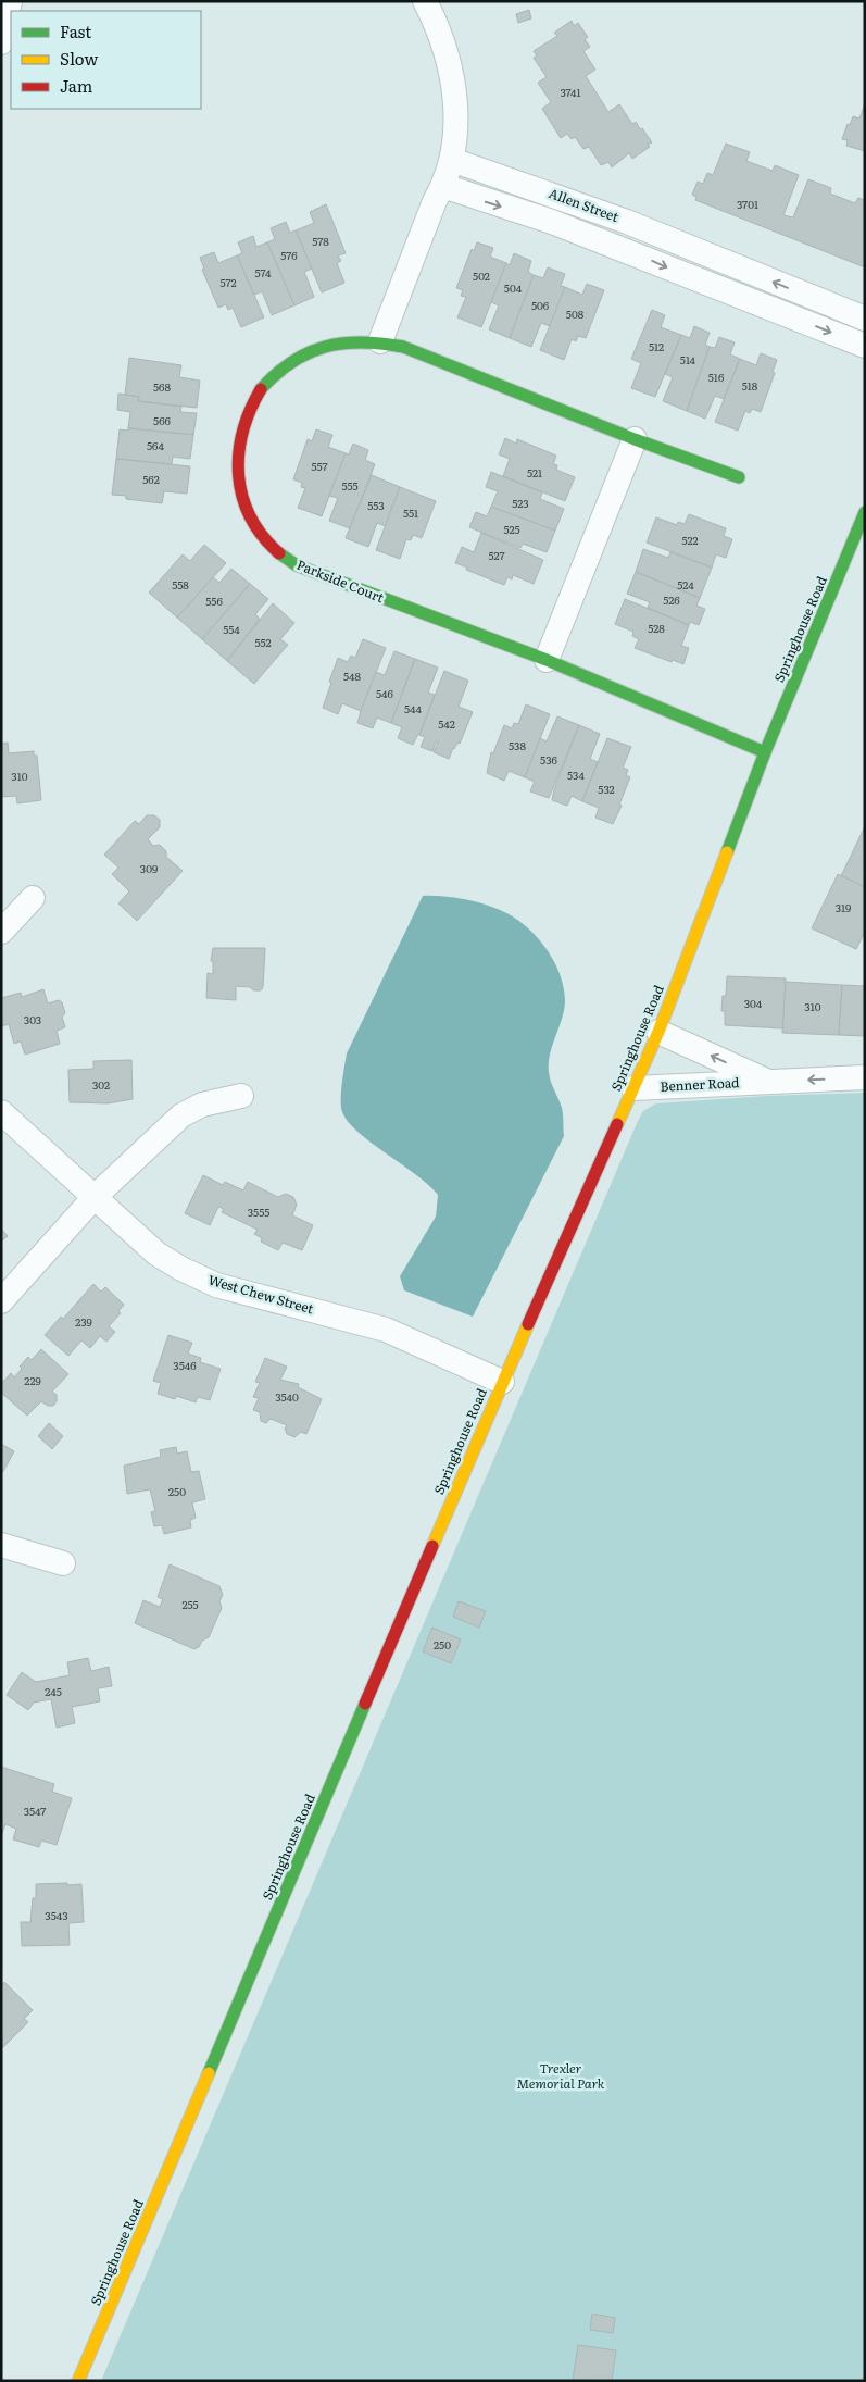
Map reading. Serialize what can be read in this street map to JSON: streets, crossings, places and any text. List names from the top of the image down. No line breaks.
{"streets":{"street":["Allen Street","Parkside Court","Springhouse Road","Benner Road","West Chew Street"]},"crossings":[["Parkside Court","Springhouse Road"],["Springhouse Road","Benner Road"],["Springhouse Road","West Chew Street"]],"parks":["Trexler Memorial Park"],"house_numbers":["3741","3701","578","576","574","502","572","504","506","508","512","514","516","518","568","566","564","557","521","562","555","523","553","551","525","522","527","558","524","526","556","528","554","552","548","546","544","542","538","536","534","310","532","309","319","304","310","303","302","3555","239","3546","229","3540","250","255","250","245","3547","3543"],"legend":["Fast","Slow","Jam"]}
